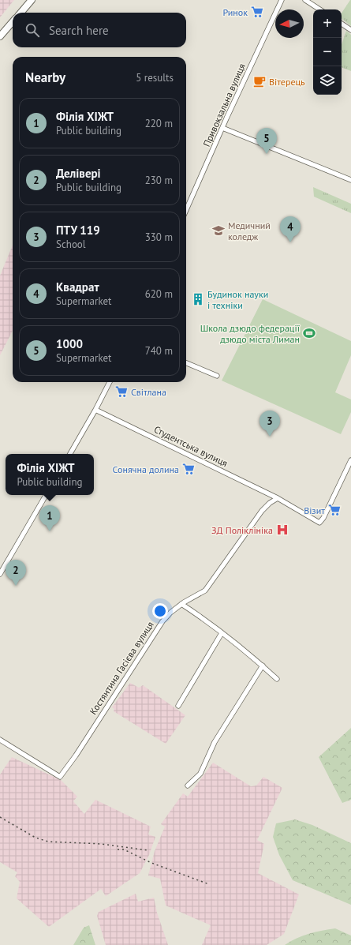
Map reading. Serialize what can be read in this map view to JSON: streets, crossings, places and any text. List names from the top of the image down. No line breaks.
{"streets":{"street":["Привокзальна вулиця","Студентська вулиця","Костянтина Гасієва вулиця"]},"crossings":[["Студентська вулиця","Костянтина Гасієва вулиця"]],"places":{"supermarket":["Ринок","Світлана","Сонячна долина","Візит"],"cafe":["Вітерець"],"school or university":["Медичний коледж"],"building":["Будинок науки і техніки"],"sports":["Школа дзюдо федерації дзюдо міста Лиман"],"hospital":["ЗД Поліклініка"]},"north":"left","page":{"map_buttons":["+","−"],"search":"Search here","heading":["Nearby","5 results"],"list":[{"mark":"1","name":"Філія ХІЖТ","note":"Public building","value":"220 m"},{"mark":"2","name":"Делівері","note":"Public building","value":"230 m"},{"mark":"3","name":"ПТУ 119","note":"School","value":"330 m"},{"mark":"4","name":"Квадрат","note":"Supermarket","value":"620 m"},{"mark":"5","name":"1000","note":"Supermarket","value":"740 m"}],"pins":["5","4","3","1","2"],"popup":["Філія ХІЖТ","Public building"]}}
